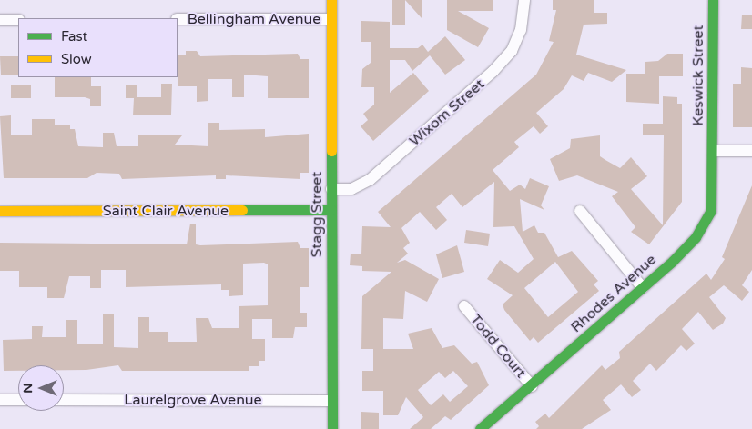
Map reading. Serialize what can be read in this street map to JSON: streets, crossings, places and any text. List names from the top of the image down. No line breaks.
{"streets":{"street":["Bellingham Avenue","Keswick Street","Wixom Street","Saint Clair Avenue","Stagg Street","Rhodes Avenue","Todd Court","Laurelgrove Avenue"]},"crossings":[["Bellingham Avenue","Stagg Street"],["Keswick Street","Rhodes Avenue"],["Wixom Street","Stagg Street"],["Saint Clair Avenue","Stagg Street"],["Stagg Street","Laurelgrove Avenue"],["Rhodes Avenue","Todd Court"]],"legend":["Fast","Slow"],"north":"left"}
